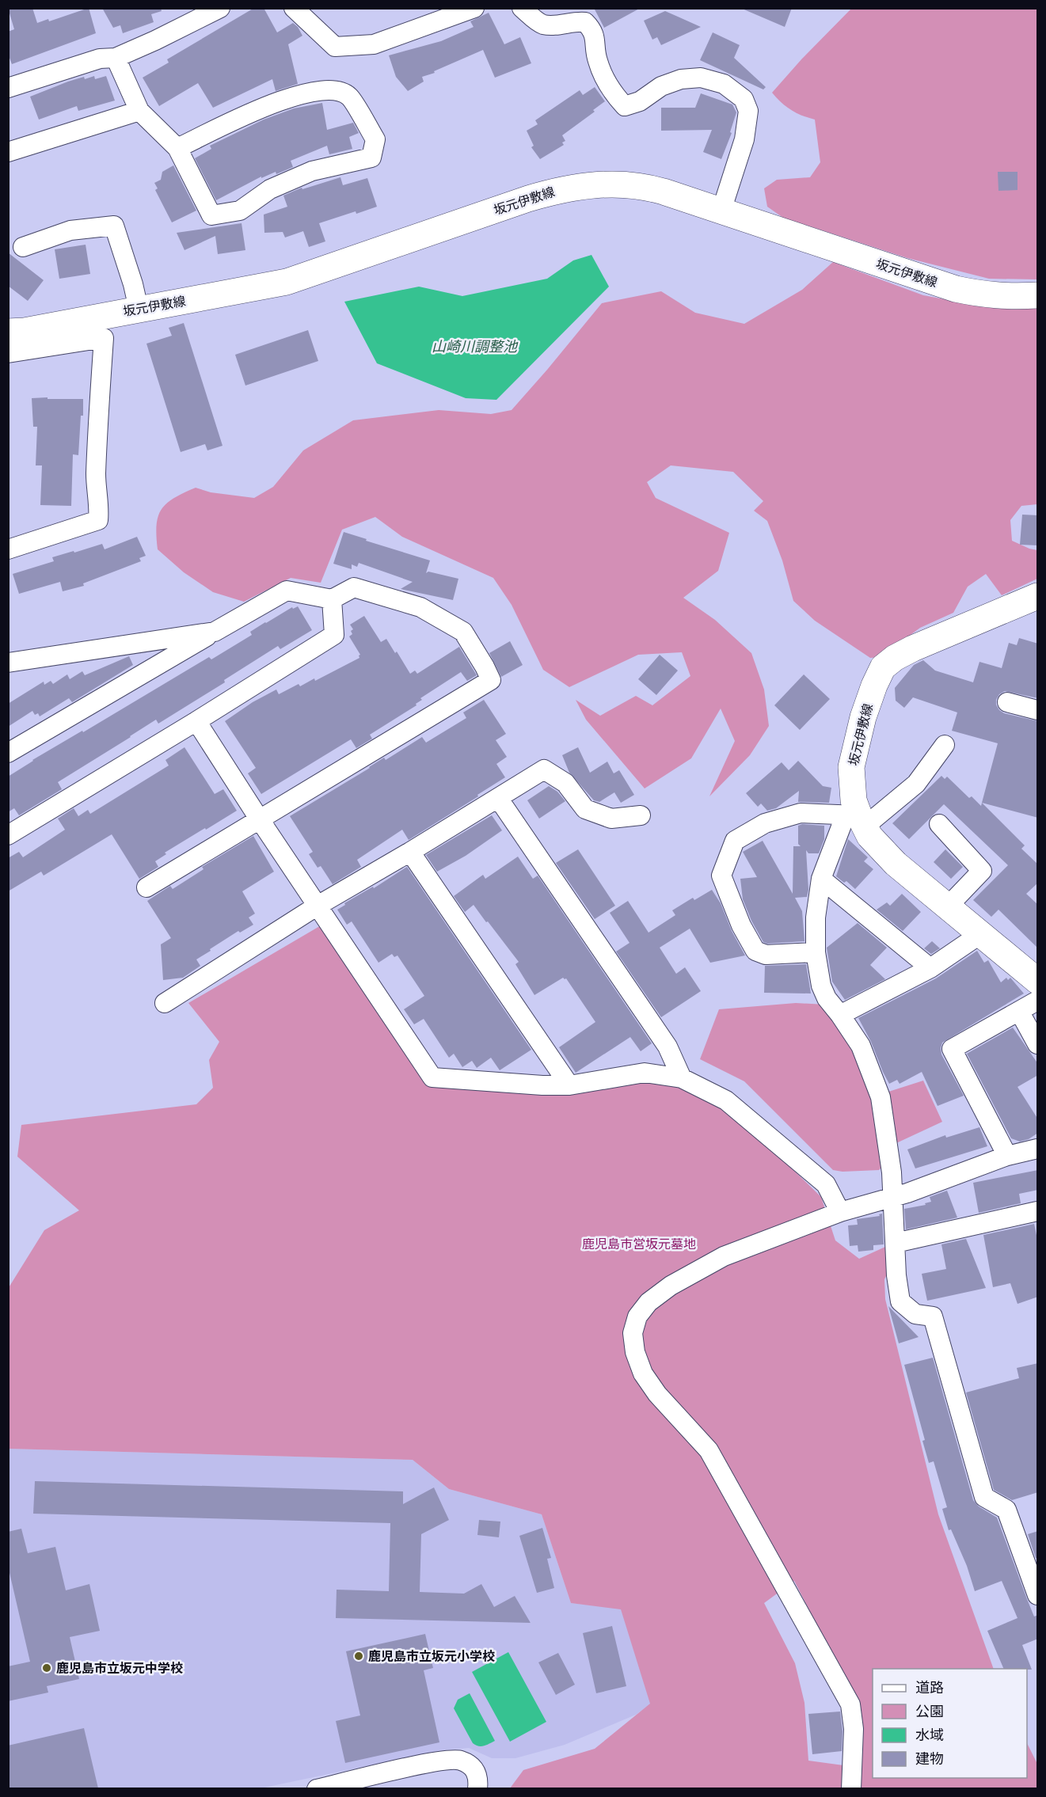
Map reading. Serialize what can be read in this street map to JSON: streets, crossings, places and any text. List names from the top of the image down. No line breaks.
{"streets":{"main road":["坂元伊敷線"]},"water":["山崎川調整池"],"parks":["鹿児島市営坂元墓地"],"places":["鹿児島市立坂元小学校","鹿児島市立坂元中学校"],"legend":["道路","公園","水域","建物"]}
